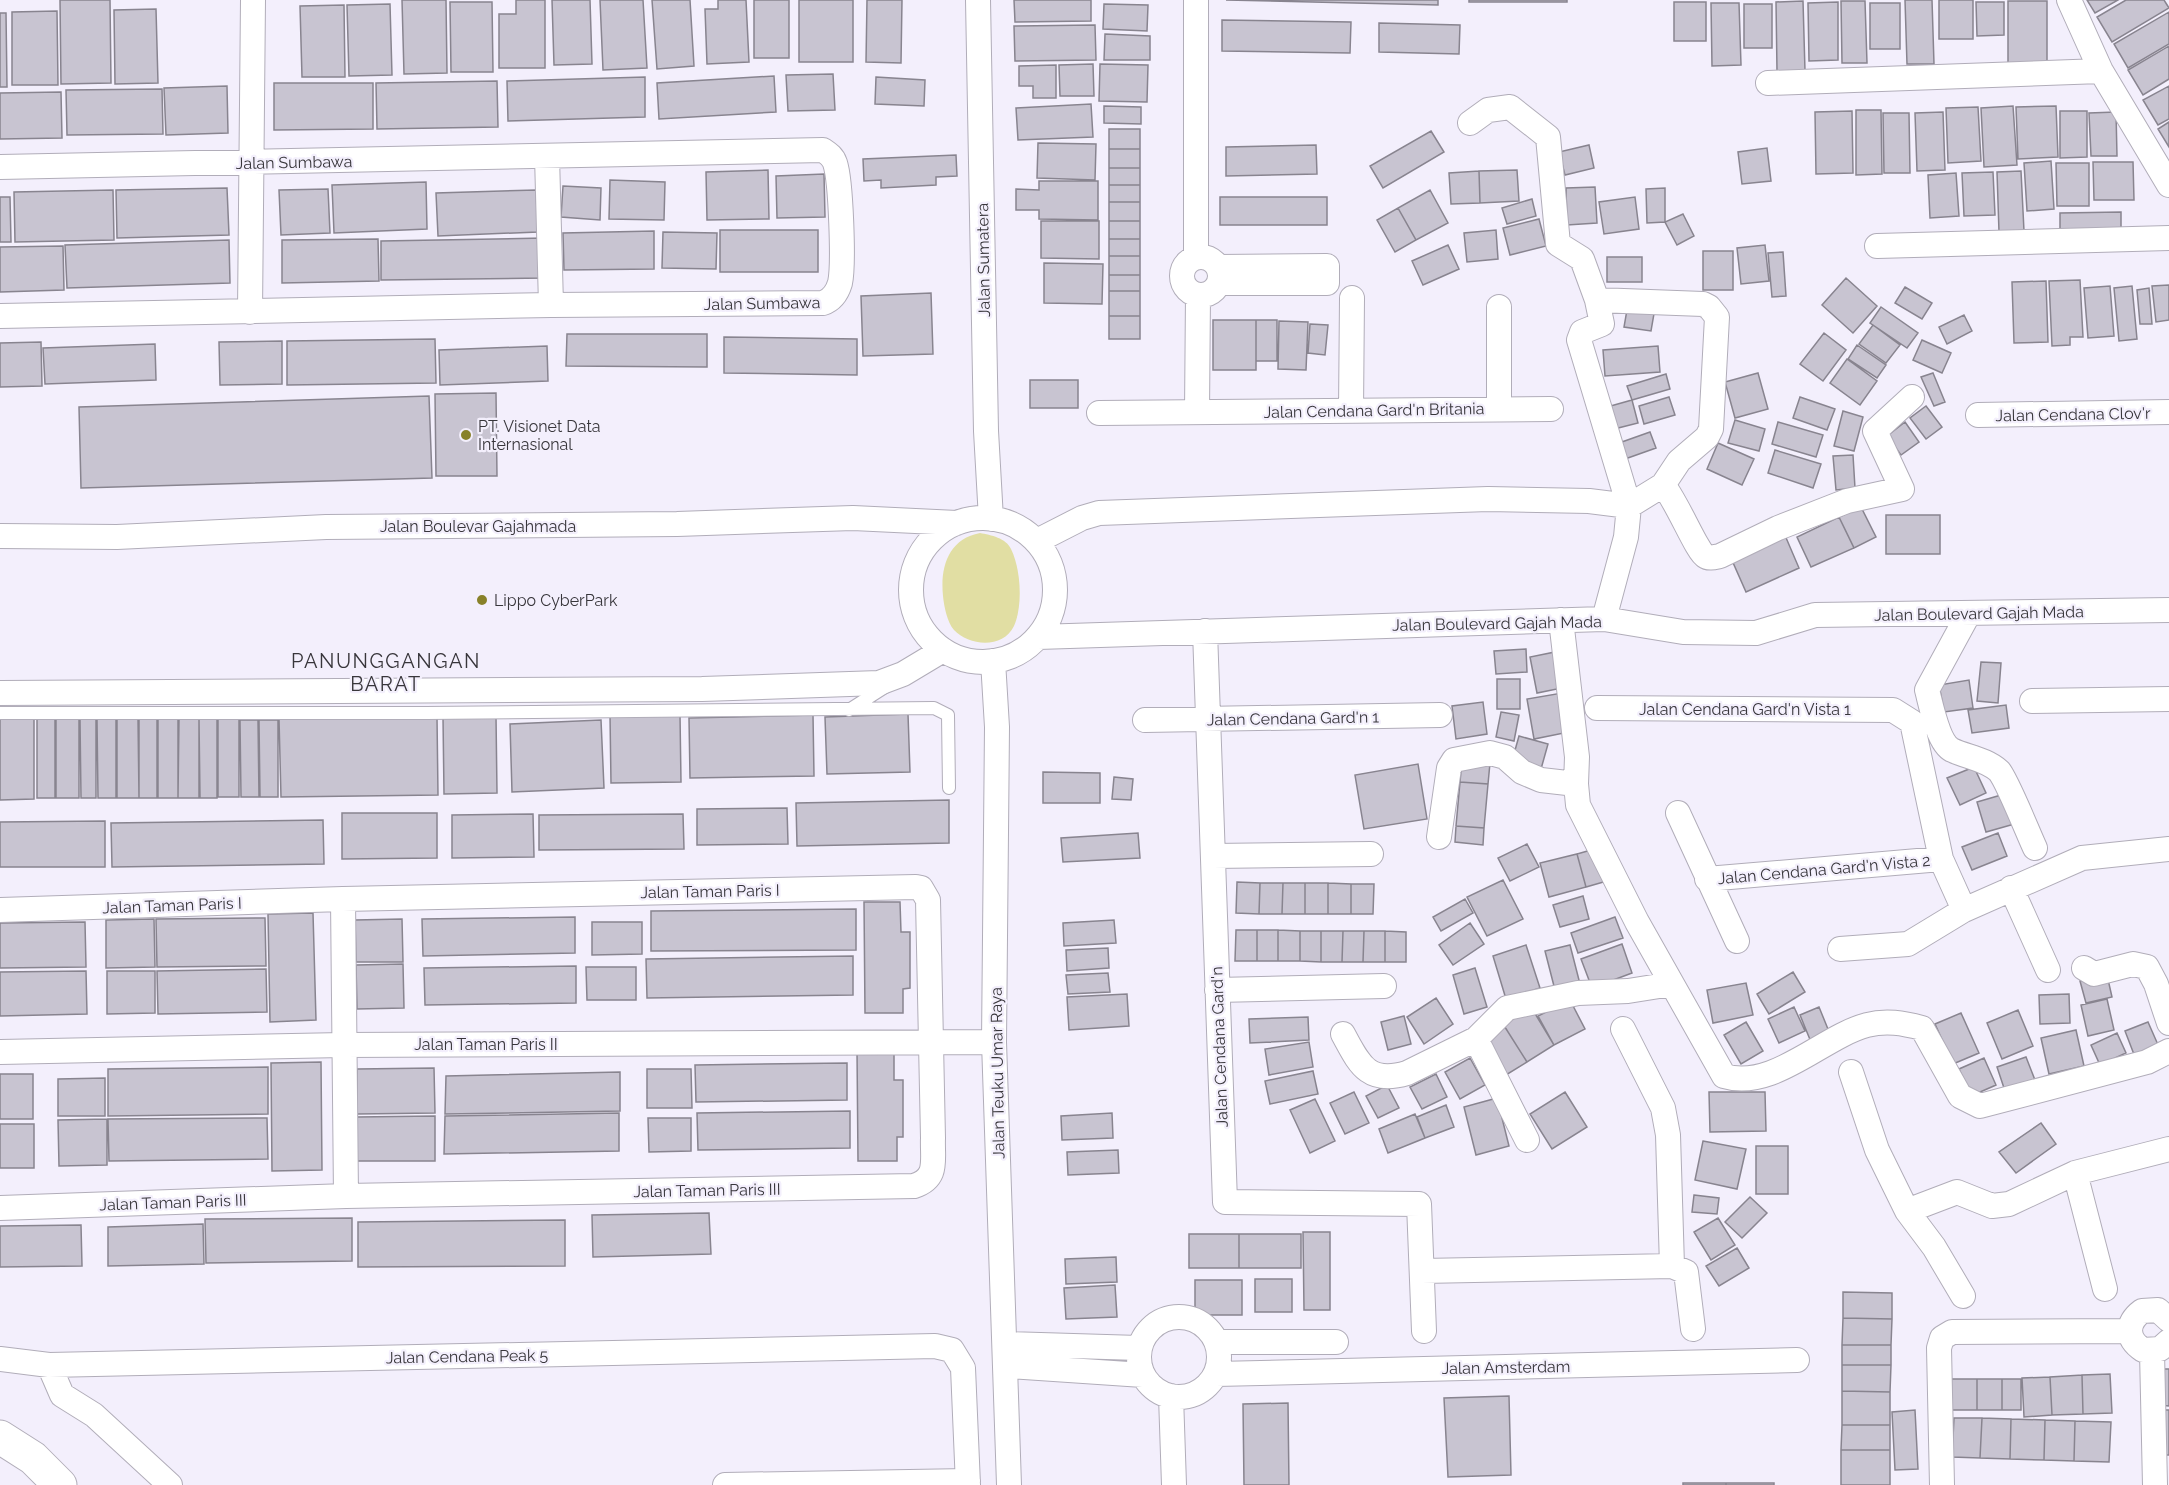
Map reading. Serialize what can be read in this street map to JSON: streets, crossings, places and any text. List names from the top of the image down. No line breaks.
{"streets":{"street":["Jalan Sumbawa","Jalan Sumatera","Jalan Cendana Gard'n Britania","Jalan Cendana Clov'r","Jalan Boulevar Gajahmada","Jalan Boulevard Gajah Mada","Jalan Cendana Gard'n Vista 1","Jalan Cendana Gard'n 1","Jalan Cendana Gard'n Vista 2","Jalan Taman Paris I","Jalan Taman Paris II","Jalan Cendana Gard'n","Jalan Teuku Umar Raya","Jalan Taman Paris III","Jalan Cendana Peak 5","Jalan Amsterdam"]},"crossings":[["Jalan Sumatera","Jalan Boulevar Gajahmada"],["Jalan Sumatera","Jalan Boulevard Gajah Mada"],["Jalan Sumatera","Jalan Teuku Umar Raya"],["Jalan Boulevar Gajahmada","Jalan Boulevard Gajah Mada"],["Jalan Boulevar Gajahmada","Jalan Teuku Umar Raya"],["Jalan Boulevard Gajah Mada","Jalan Cendana Gard'n"],["Jalan Boulevard Gajah Mada","Jalan Teuku Umar Raya"],["Jalan Cendana Gard'n Vista 1","Jalan Cendana Gard'n Vista 2"],["Jalan Cendana Gard'n 1","Jalan Cendana Gard'n"],["Jalan Taman Paris I","Jalan Taman Paris II"],["Jalan Taman Paris I","Jalan Taman Paris III"],["Jalan Taman Paris II","Jalan Teuku Umar Raya"],["Jalan Taman Paris II","Jalan Taman Paris III"]],"districts":["PANUNGGANGAN BARAT"],"places":["PT. Visionet Data Internasional","Lippo CyberPark"]}
